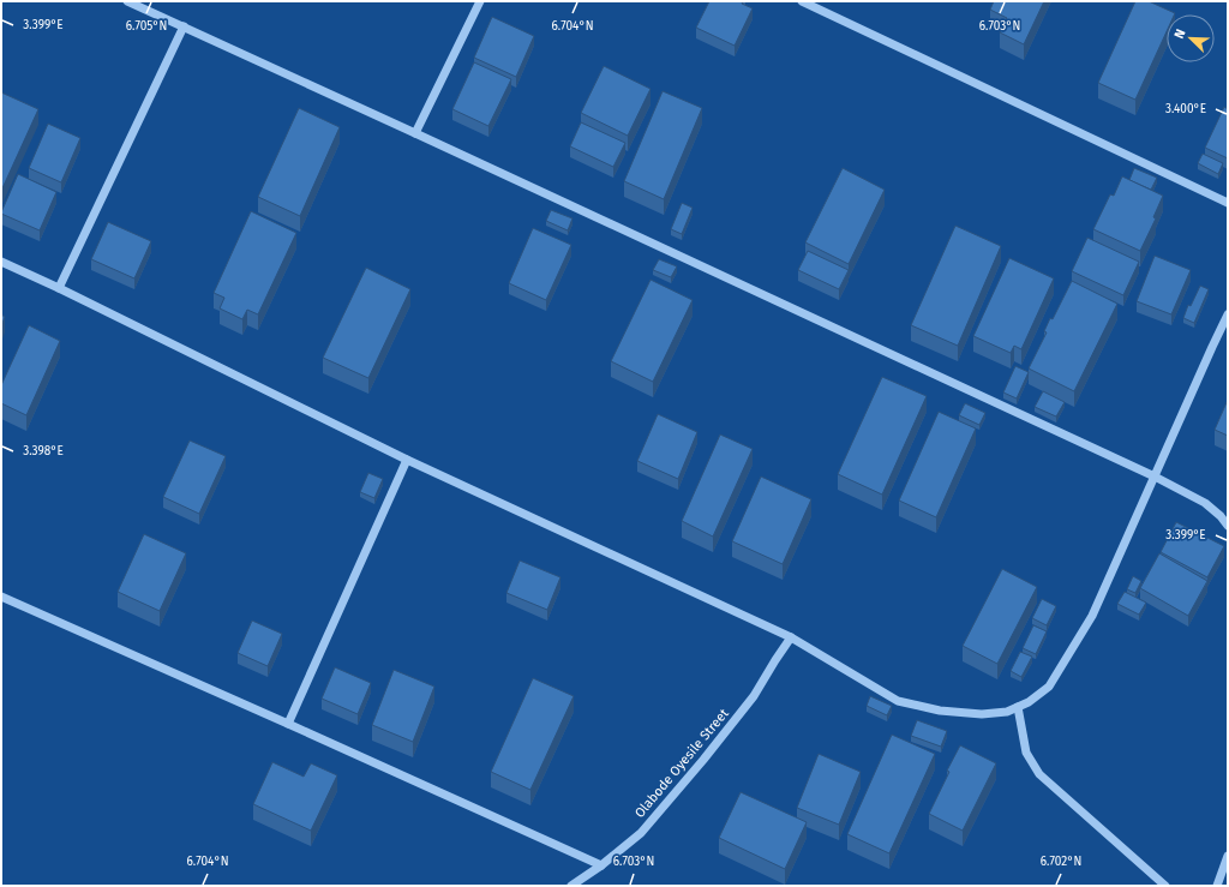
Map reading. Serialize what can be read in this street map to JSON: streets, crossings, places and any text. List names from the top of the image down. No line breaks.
{"streets":{"street":["Olabode Oyesile Street"]},"north":"top left","coordinates":["3.399°E","6.705°N","6.704°N","6.703°N","3.400°E","3.398°E","6.702°N"]}
